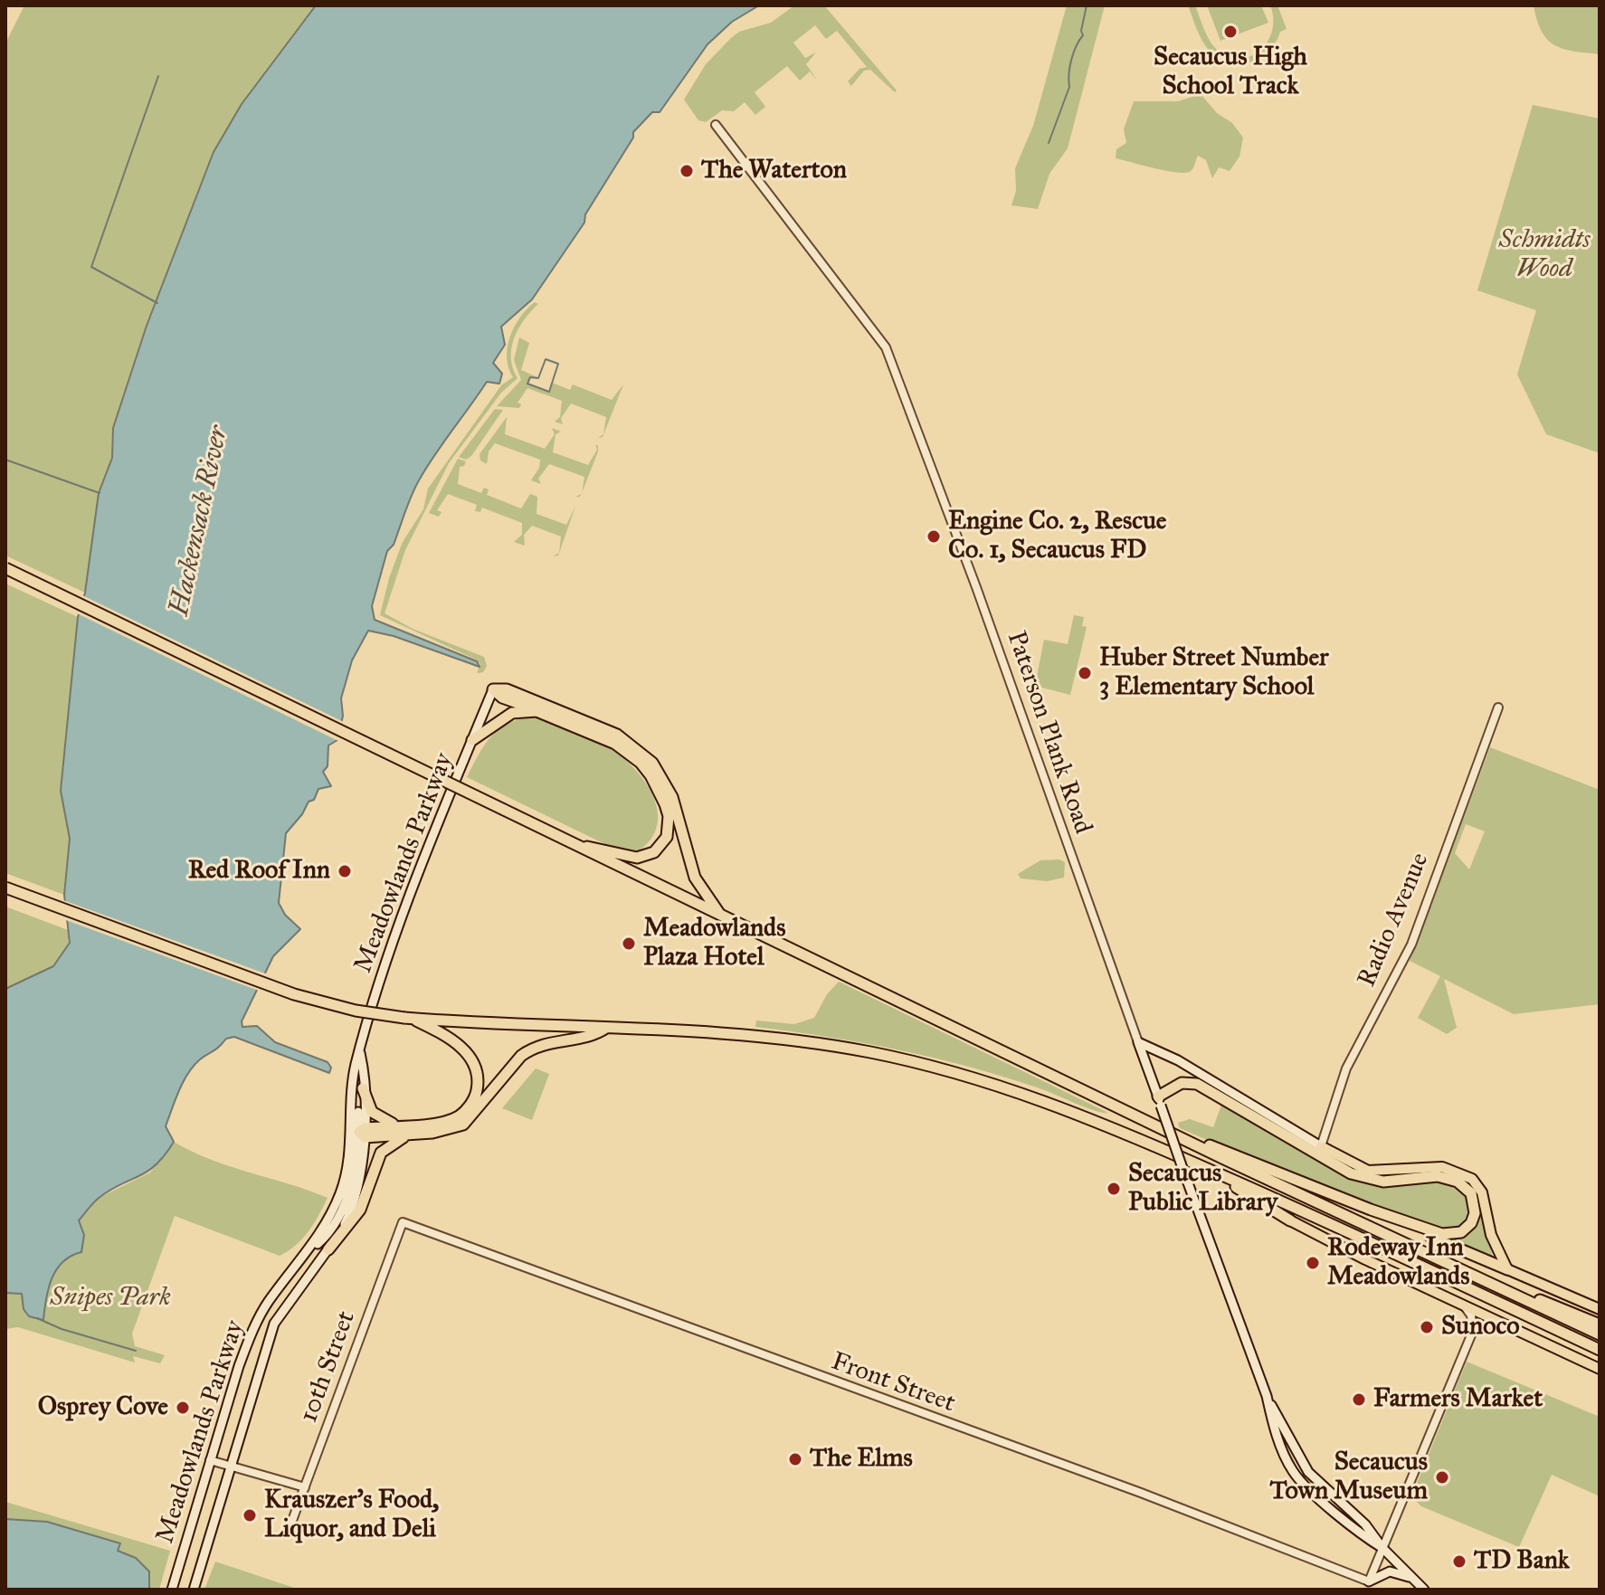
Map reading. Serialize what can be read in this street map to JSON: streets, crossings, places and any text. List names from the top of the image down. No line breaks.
{"streets":{"main road":["Paterson Plank Road","Meadowlands Parkway"],"street":["Radio Avenue","10th Street","Front Street"]},"crossings":[["10th Street","Front Street"]],"water":["Hackensack River"],"parks":["Schmidts Wood","Snipes Park"],"places":["Secaucus High School Track","The Waterton","Engine Co. 2, Rescue Co. 1, Secaucus FD","Huber Street Number 3 Elementary School","Red Roof Inn","Meadowlands Plaza Hotel","Secaucus Public Library","Rodeway Inn Meadowlands","Sunoco","Farmers Market","Osprey Cove","The Elms","Secaucus Town Museum","Krauszer's Food, Liquor, and Deli","TD Bank"]}
